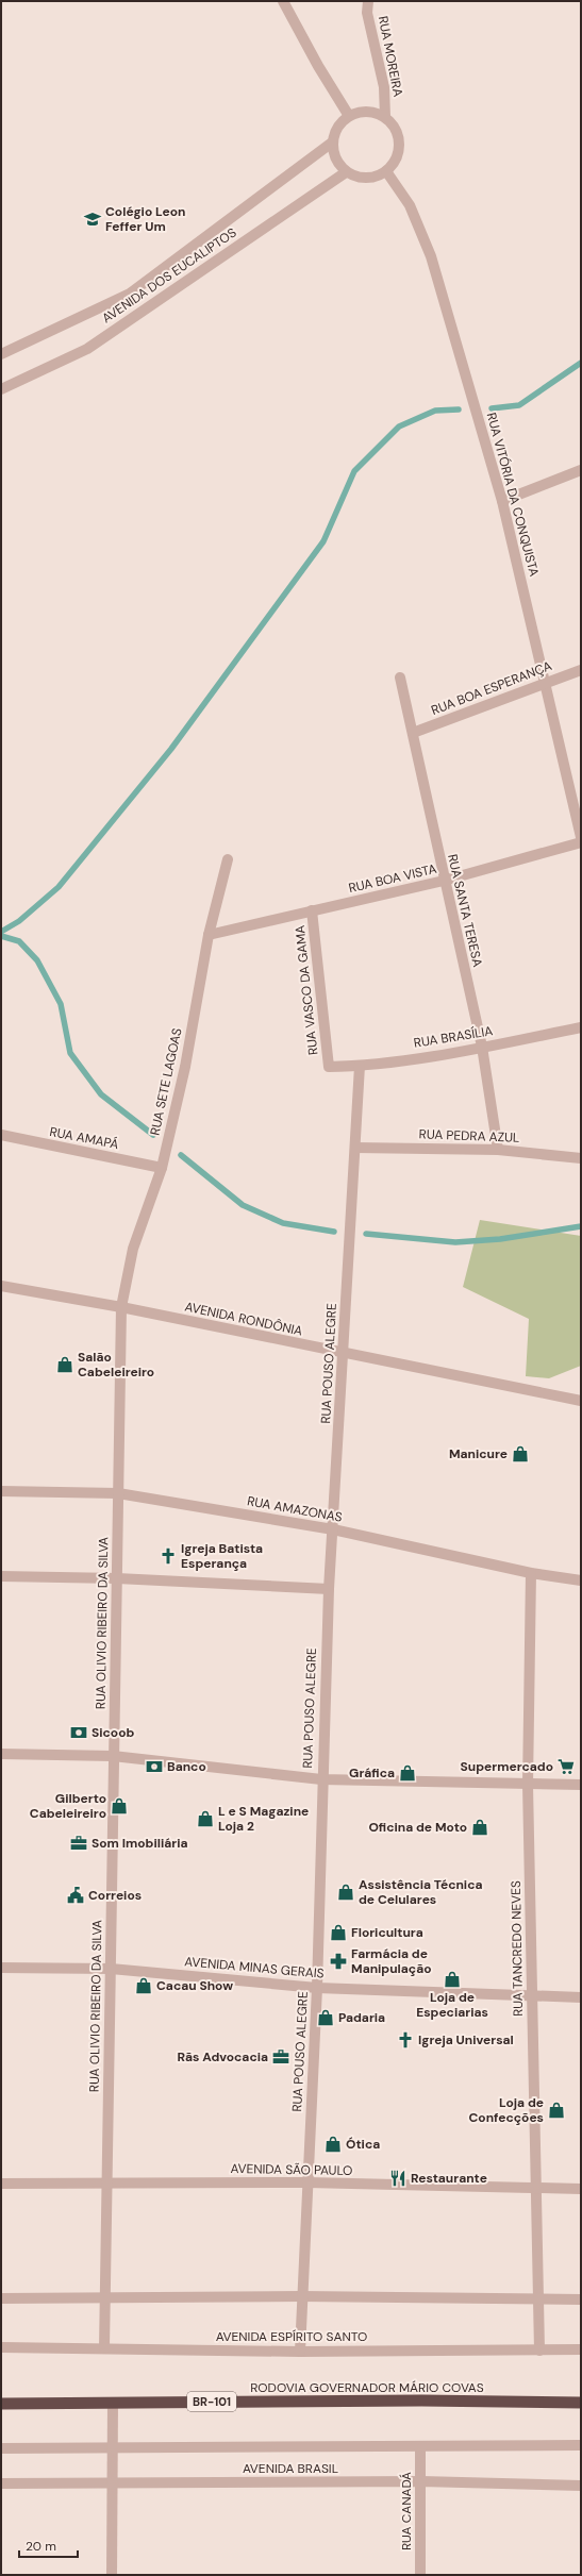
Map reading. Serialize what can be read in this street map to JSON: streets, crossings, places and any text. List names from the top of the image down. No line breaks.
{"streets":{"highway":["RODOVIA GOVERNADOR MÁRIO COVAS","BR-101"],"street":["RUA MOREIRA","AVENIDA DOS EUCALIPTOS","RUA VITÓRIA DA CONQUISTA","RUA BOA ESPERANÇA","RUA BOA VISTA","RUA SANTA TERESA","RUA VASCO DA GAMA","RUA BRASÍLIA","RUA SETE LAGOAS","RUA PEDRA AZUL","RUA AMAPÁ","AVENIDA RONDÔNIA","RUA POUSO ALEGRE","RUA AMAZONAS","RUA OLIVIO RIBEIRO DA SILVA","RUA TANCREDO NEVES","AVENIDA MINAS GERAIS","AVENIDA SÃO PAULO","AVENIDA ESPÍRITO SANTO","AVENIDA BRASIL","RUA CANADÁ"]},"crossings":[["RUA MOREIRA","AVENIDA DOS EUCALIPTOS"],["RUA MOREIRA","RUA VITÓRIA DA CONQUISTA"],["AVENIDA DOS EUCALIPTOS","RUA VITÓRIA DA CONQUISTA"],["RUA VITÓRIA DA CONQUISTA","RUA BOA ESPERANÇA"],["RUA BOA ESPERANÇA","RUA SANTA TERESA"],["RUA BOA VISTA","RUA SANTA TERESA"],["RUA BOA VISTA","RUA VASCO DA GAMA"],["RUA BOA VISTA","RUA SETE LAGOAS"],["RUA SANTA TERESA","RUA BRASÍLIA"],["RUA SANTA TERESA","RUA PEDRA AZUL"],["RUA VASCO DA GAMA","RUA BRASÍLIA"],["RUA BRASÍLIA","RUA POUSO ALEGRE"],["RUA SETE LAGOAS","RUA AMAPÁ"],["RUA SETE LAGOAS","AVENIDA RONDÔNIA"],["RUA SETE LAGOAS","RUA OLIVIO RIBEIRO DA SILVA"],["RUA PEDRA AZUL","RUA POUSO ALEGRE"],["AVENIDA RONDÔNIA","RUA POUSO ALEGRE"],["AVENIDA RONDÔNIA","RUA OLIVIO RIBEIRO DA SILVA"],["RUA POUSO ALEGRE","RUA AMAZONAS"],["RUA POUSO ALEGRE","AVENIDA MINAS GERAIS"],["RUA POUSO ALEGRE","AVENIDA SÃO PAULO"],["RUA POUSO ALEGRE","AVENIDA ESPÍRITO SANTO"],["RUA AMAZONAS","RUA OLIVIO RIBEIRO DA SILVA"],["RUA AMAZONAS","RUA TANCREDO NEVES"],["RUA OLIVIO RIBEIRO DA SILVA","AVENIDA MINAS GERAIS"],["RUA OLIVIO RIBEIRO DA SILVA","AVENIDA SÃO PAULO"],["RUA OLIVIO RIBEIRO DA SILVA","AVENIDA ESPÍRITO SANTO"],["RUA TANCREDO NEVES","AVENIDA MINAS GERAIS"],["RUA TANCREDO NEVES","AVENIDA SÃO PAULO"],["RUA TANCREDO NEVES","AVENIDA ESPÍRITO SANTO"],["AVENIDA BRASIL","RUA CANADÁ"]],"places":{"school or university":["Colégio Leon Feffer Um"],"shop":["Salão Cabeleireiro","Manicure","Gráfica","Gilberto Cabeleireiro","L e S Magazine Loja 2","Oficina de Moto","Assistência Técnica de Celulares","Floricultura","Loja de Especiarias","Cacau Show","Padaria","Loja de Confecções","Ótica"],"church":["Igreja Batista Esperança","Igreja Universal"],"bank":["Sicoob","Banco"],"supermarket":["Supermercado"],"office":["Som Imobiliária","Rãs Advocacia"],"public building":["Correios"],"pharmacy":["Farmácia de Manipulação"],"restaurant":["Restaurante"]},"scale_bar":"20 m"}
